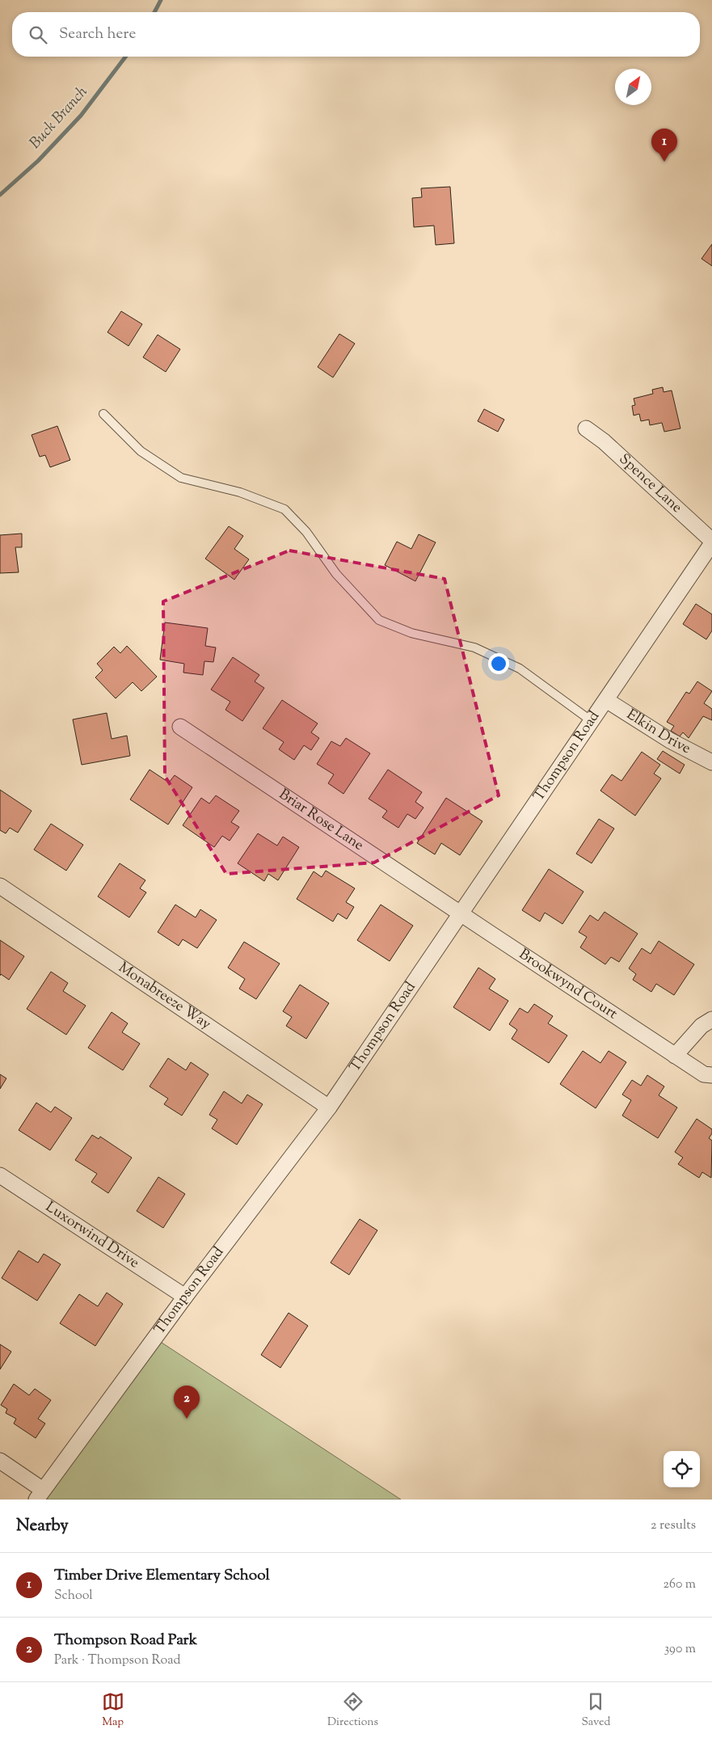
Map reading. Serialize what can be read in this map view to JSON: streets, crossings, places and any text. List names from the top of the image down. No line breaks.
{"streets":{"street":["Spence Lane","Elkin Drive","Thompson Road","Briar Rose Lane","Brookwynd Court","Monabreeze Way","Luxorwind Drive"]},"crossings":[["Spence Lane","Thompson Road"],["Elkin Drive","Thompson Road"],["Thompson Road","Briar Rose Lane"],["Thompson Road","Brookwynd Court"],["Thompson Road","Monabreeze Way"],["Thompson Road","Luxorwind Drive"],["Briar Rose Lane","Brookwynd Court"]],"water":["Buck Branch"],"north":"top right","page":{"search":"Search here","pins":["1","2"],"heading":["Nearby","2 results"],"list":[{"mark":"1","name":"Timber Drive Elementary School","note":"School","value":"260 m"},{"mark":"2","name":"Thompson Road Park","note":"Park · Thompson Road","value":"390 m"}],"nav":["Map","Directions","Saved"]}}
